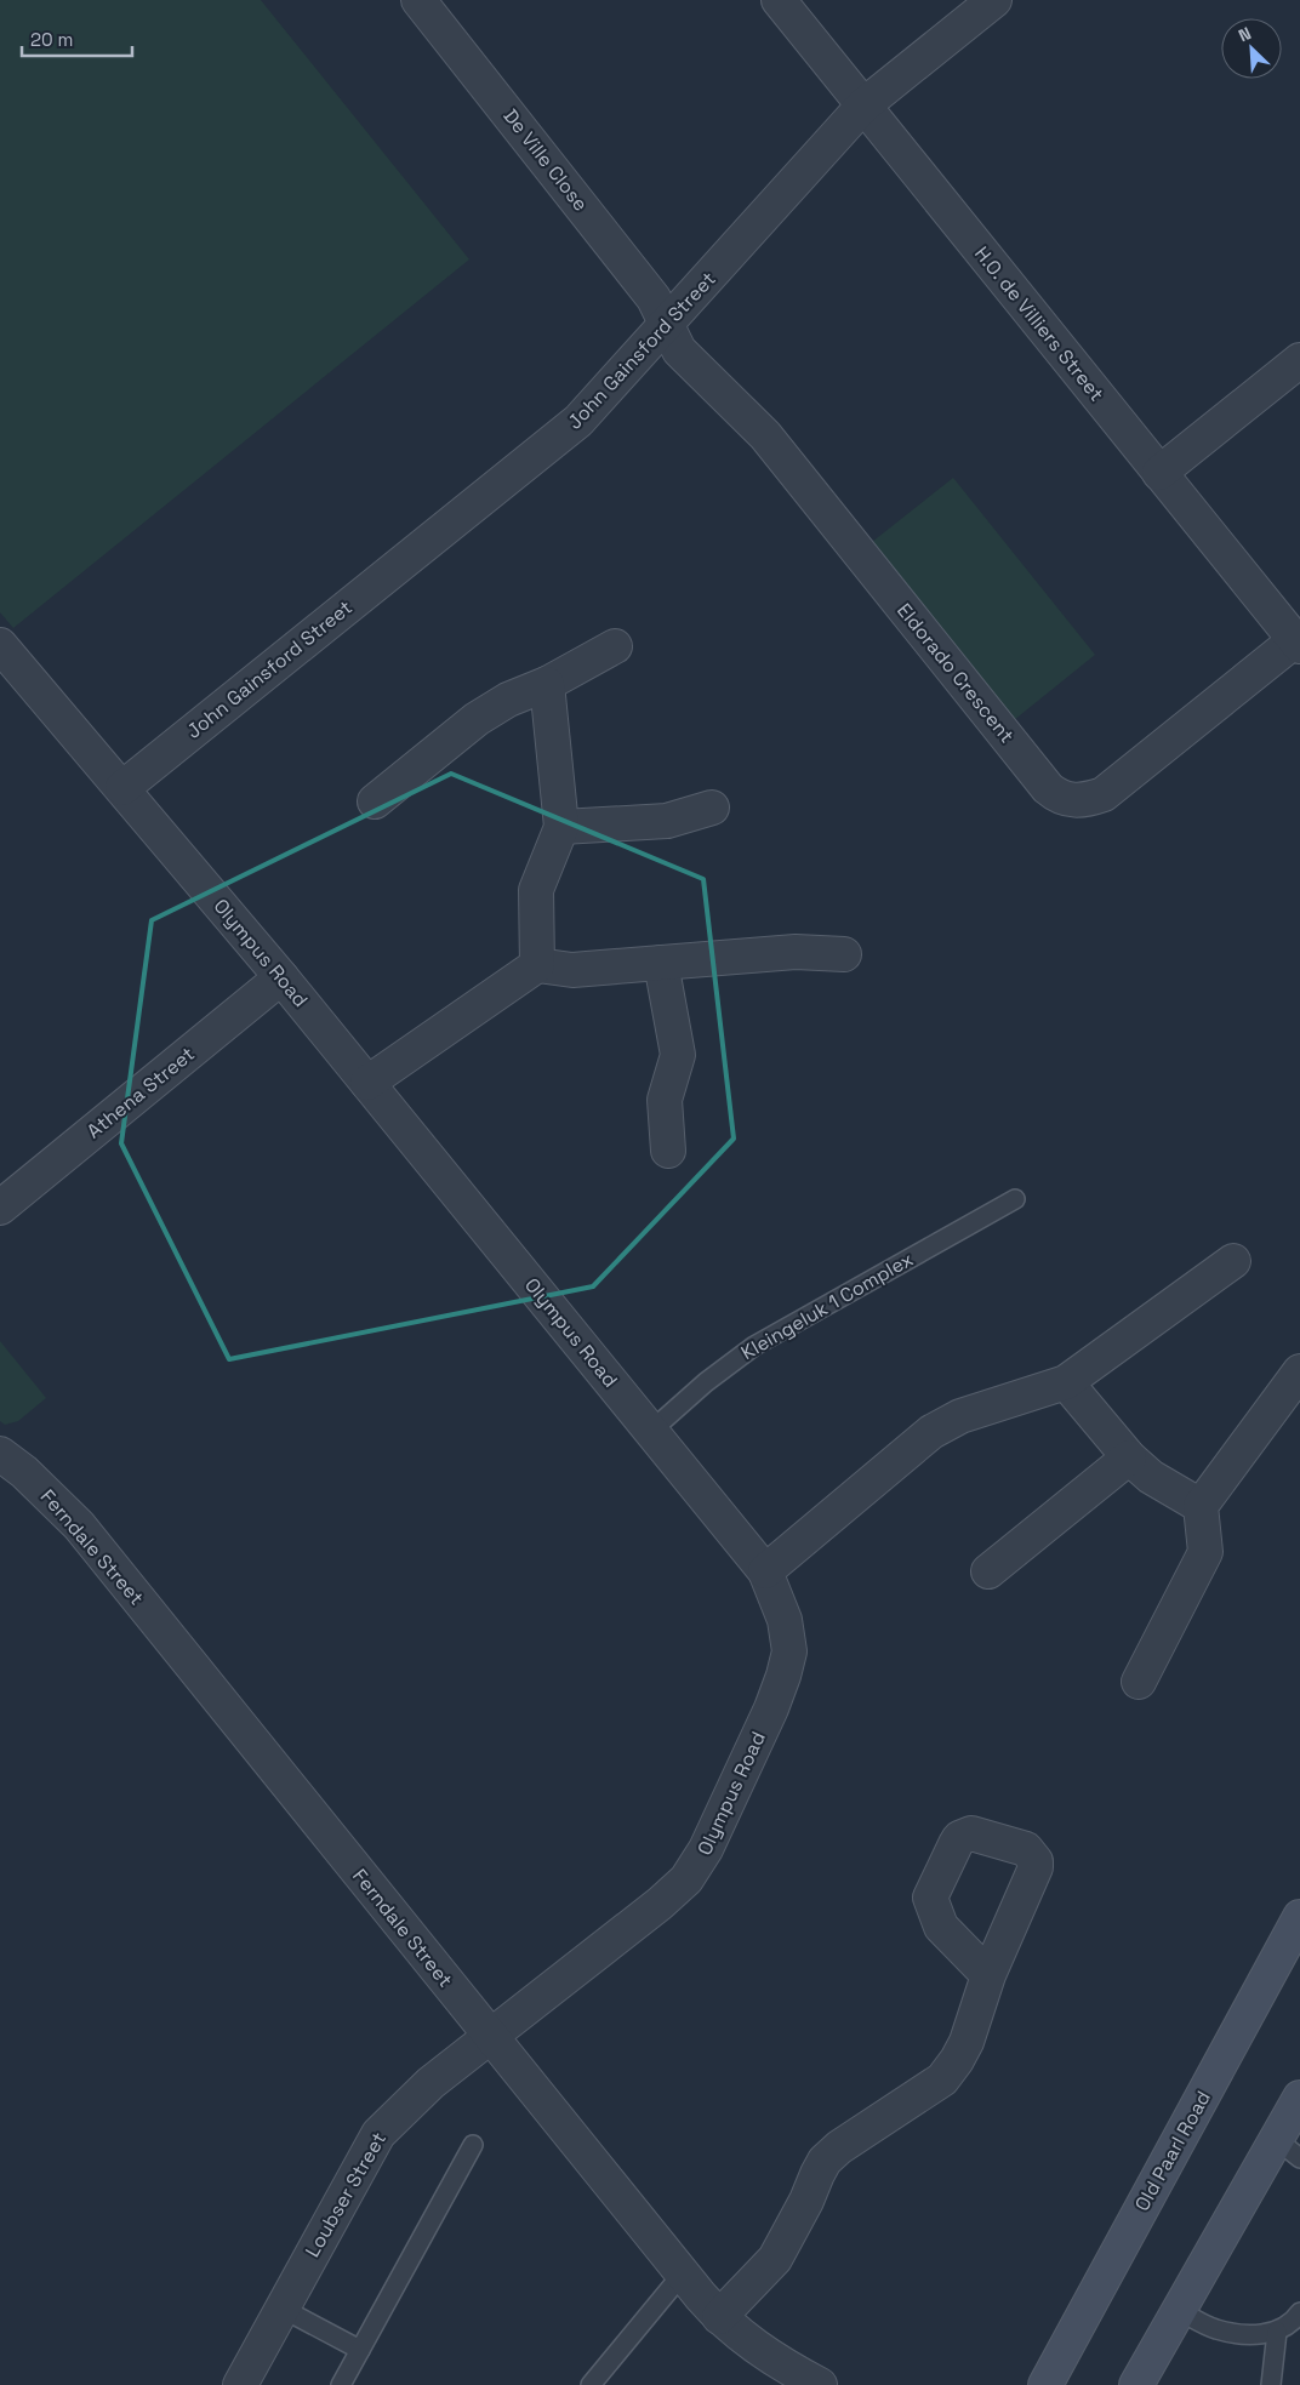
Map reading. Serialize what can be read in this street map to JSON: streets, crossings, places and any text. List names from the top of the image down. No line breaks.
{"streets":{"main road":["Old Paarl Road"],"street":["De Ville Close","H.O. de Villiers Street","John Gainsford Street","Eldorado Crescent","Olympus Road","Athena Street","Ferndale Street","Loubser Street"],"lane":["Kleingeluk 1 Complex"]},"crossings":[["De Ville Close","John Gainsford Street"],["De Ville Close","Eldorado Crescent"],["H.O. de Villiers Street","John Gainsford Street"],["H.O. de Villiers Street","Eldorado Crescent"],["John Gainsford Street","Eldorado Crescent"],["John Gainsford Street","Olympus Road"],["Olympus Road","Athena Street"],["Olympus Road","Kleingeluk 1 Complex"],["Olympus Road","Ferndale Street"],["Olympus Road","Loubser Street"],["Ferndale Street","Loubser Street"]],"scale_bar":"20 m","north":"top left"}
